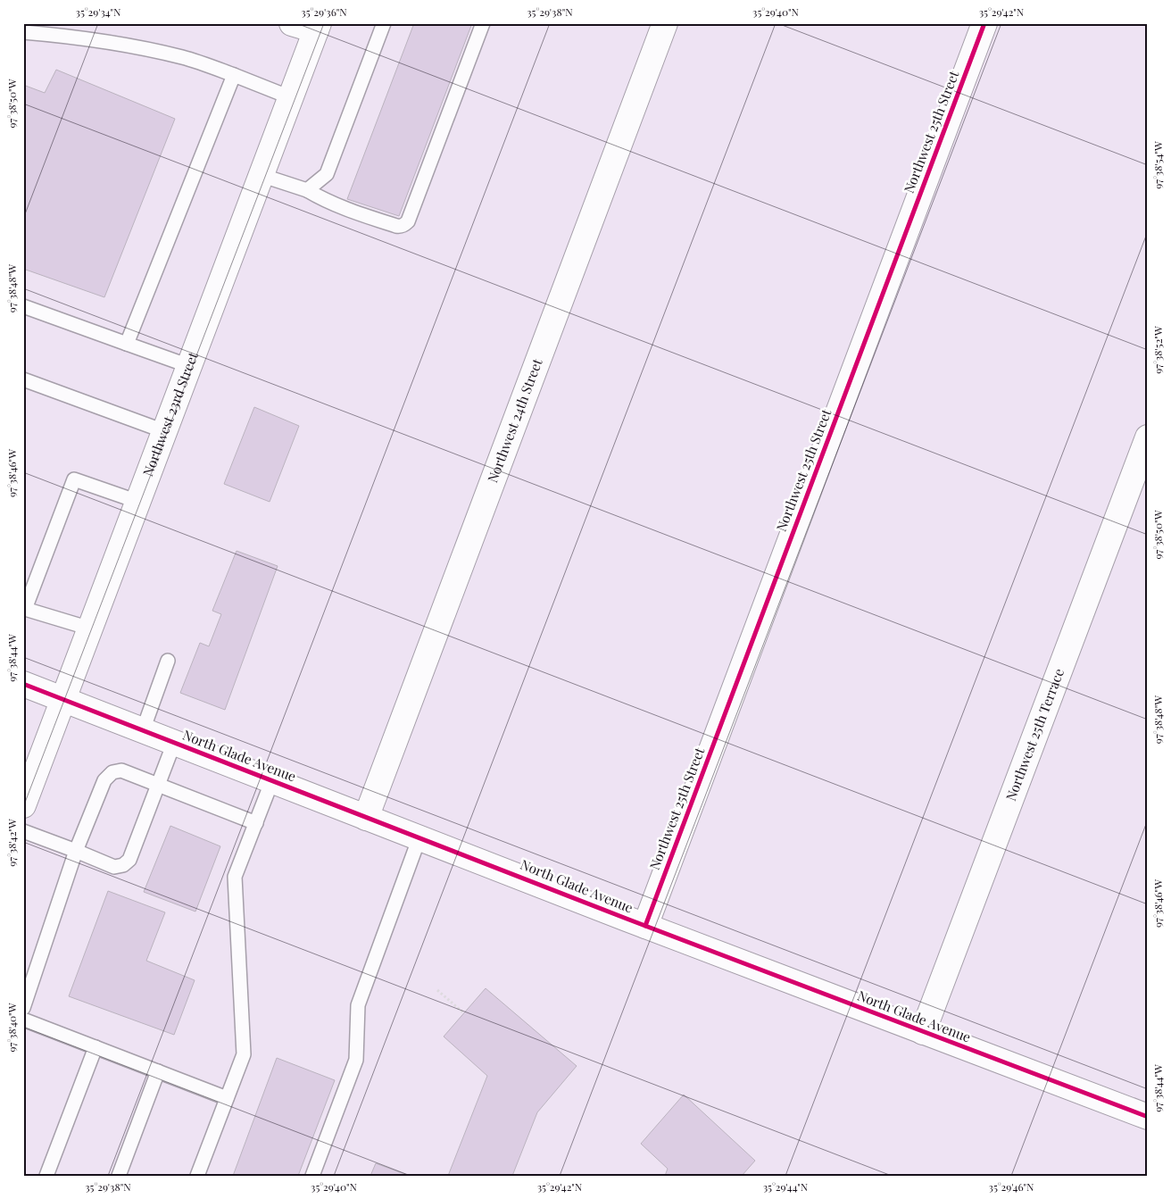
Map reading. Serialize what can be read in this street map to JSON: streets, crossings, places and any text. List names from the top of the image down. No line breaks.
{"streets":{"street":["Northwest 25th Street","Northwest 23rd Street","Northwest 24th Street","Northwest 25th Terrace","North Glade Avenue"]},"crossings":[["Northwest 25th Street","North Glade Avenue"],["Northwest 23rd Street","North Glade Avenue"],["Northwest 24th Street","North Glade Avenue"],["Northwest 25th Terrace","North Glade Avenue"]],"coordinates":["35°29'34\"N","35°29'36\"N","35°29'38\"N","35°29'40\"N","35°29'42\"N","97°38'50\"W","97°38'54\"W","97°38'48\"W","97°38'52\"W","97°38'46\"W","97°38'44\"W","97°38'42\"W","97°38'40\"W","35°29'44\"N","35°29'46\"N"]}
